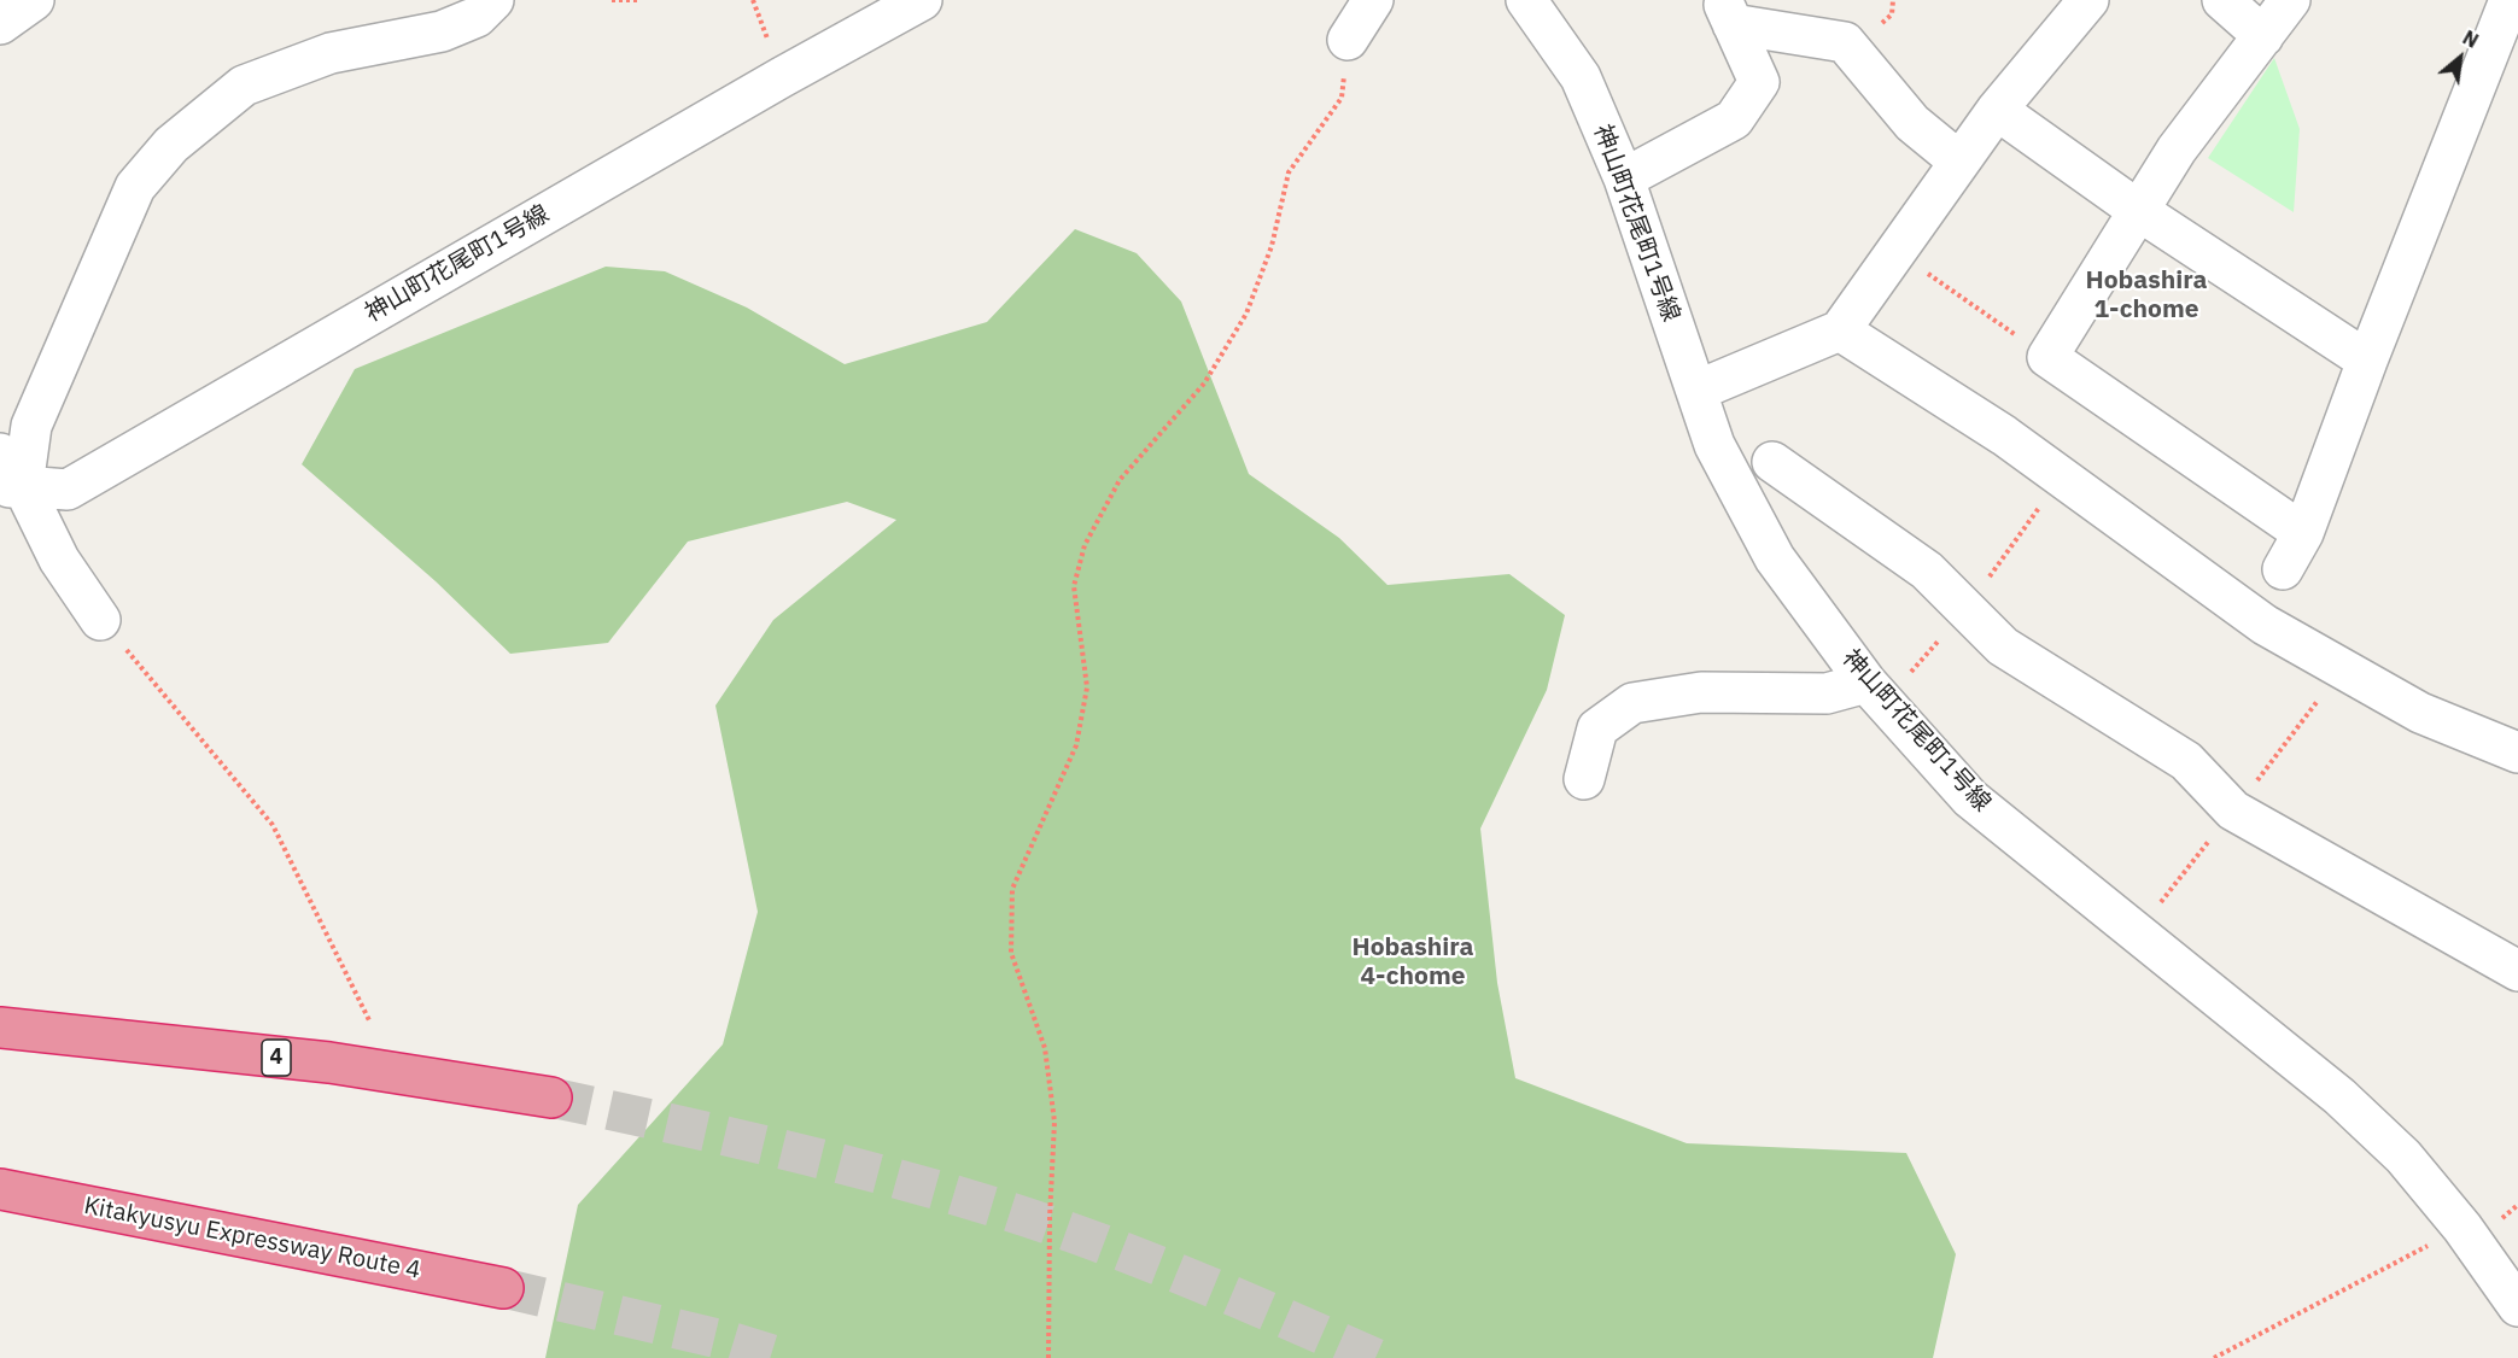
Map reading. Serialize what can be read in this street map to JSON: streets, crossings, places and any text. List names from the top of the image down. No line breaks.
{"streets":{"highway":["4","Kitakyusyu Expressway Route 4"],"street":["神山町花尾町1号線"]},"districts":["Hobashira 1-chome","Hobashira 4-chome"],"north":"top right"}
